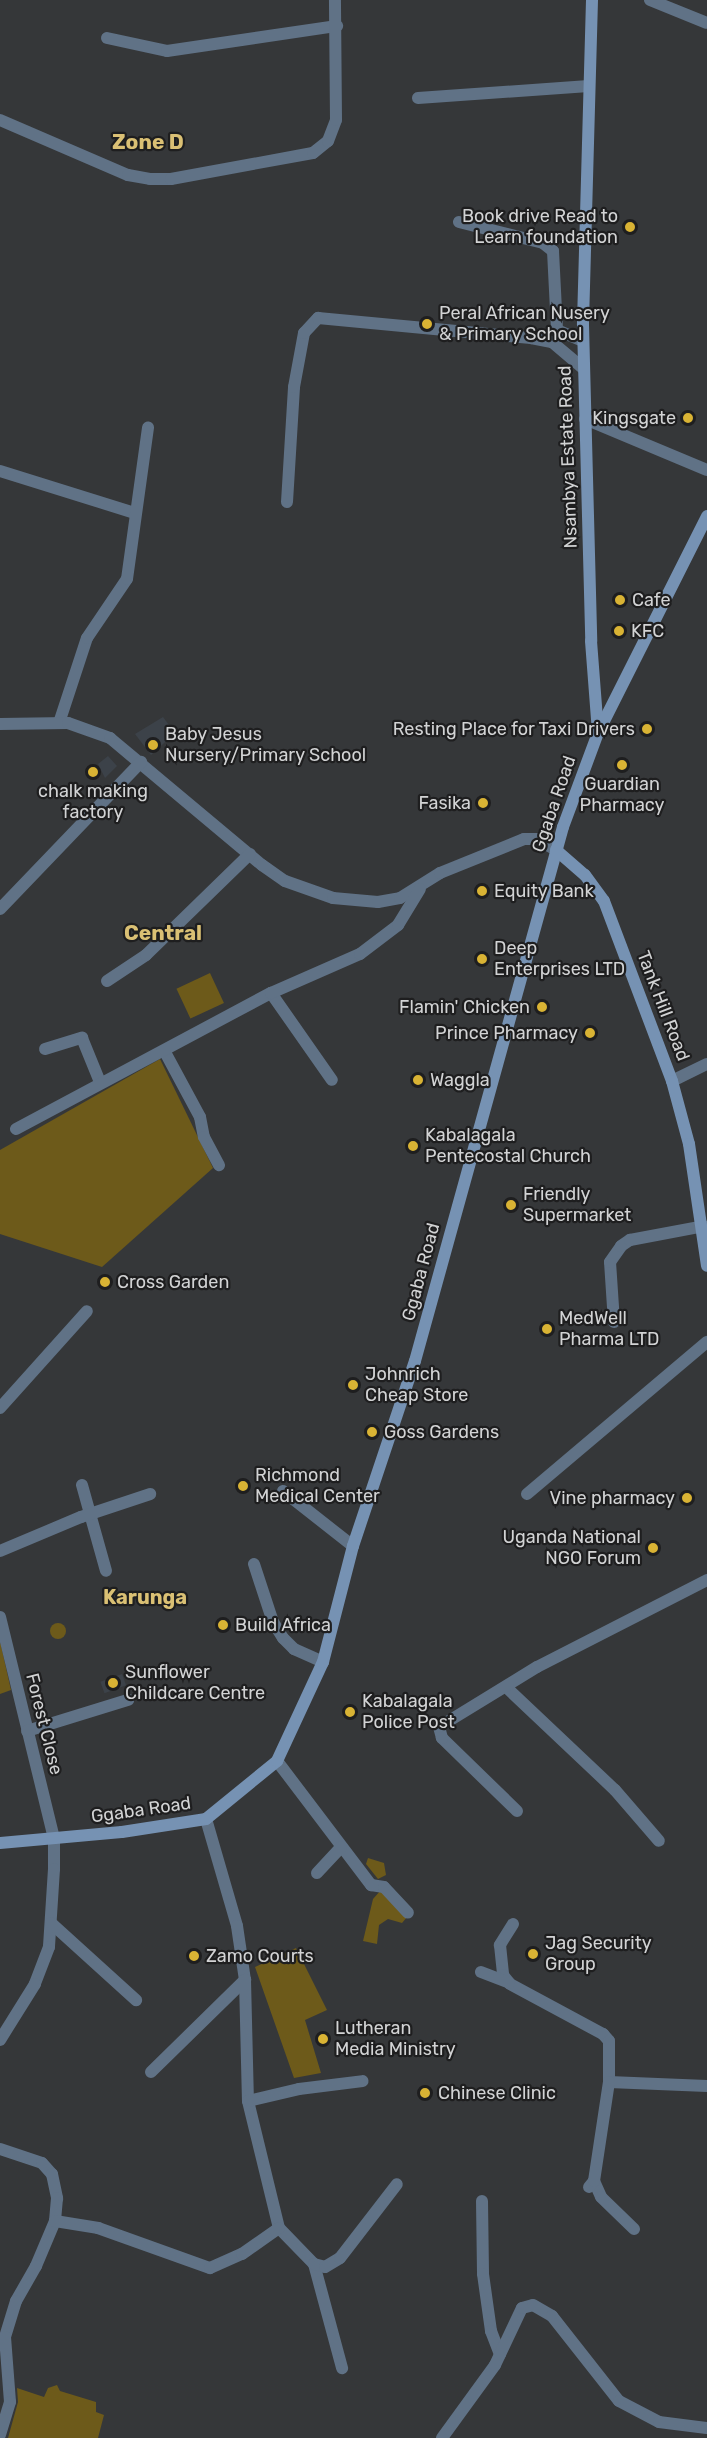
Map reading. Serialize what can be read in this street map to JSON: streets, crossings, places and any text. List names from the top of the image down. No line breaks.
{"streets":{"main road":["Nsambya Estate Road","Ggaba Road","Tank Hill Road"],"street":["Forest Close"]},"crossings":[["Nsambya Estate Road","Ggaba Road"],["Ggaba Road","Tank Hill Road"],["Ggaba Road","Forest Close"]],"districts":["Zone D","Central","Karunga"],"places":["Book drive Read to Learn foundation","Peral African Nusery & Primary School","Kingsgate","Cafe","KFC","Resting Place for Taxi Drivers","Baby Jesus Nursery/Primary School","Guardian Pharmacy","chalk making factory","Fasika","Equity Bank","Deep Enterprises LTD","Flamin' Chicken","Prince Pharmacy","Waggla","Kabalagala Pentecostal Church","Friendly Supermarket","Cross Garden","MedWell Pharma LTD","Johnrich Cheap Store","Goss Gardens","Richmond Medical Center","Vine pharmacy","Uganda National NGO Forum","Build Africa","Sunflower Childcare Centre","Kabalagala Police Post","Jag Security Group","Zamo Courts","Lutheran Media Ministry","Chinese Clinic"]}
